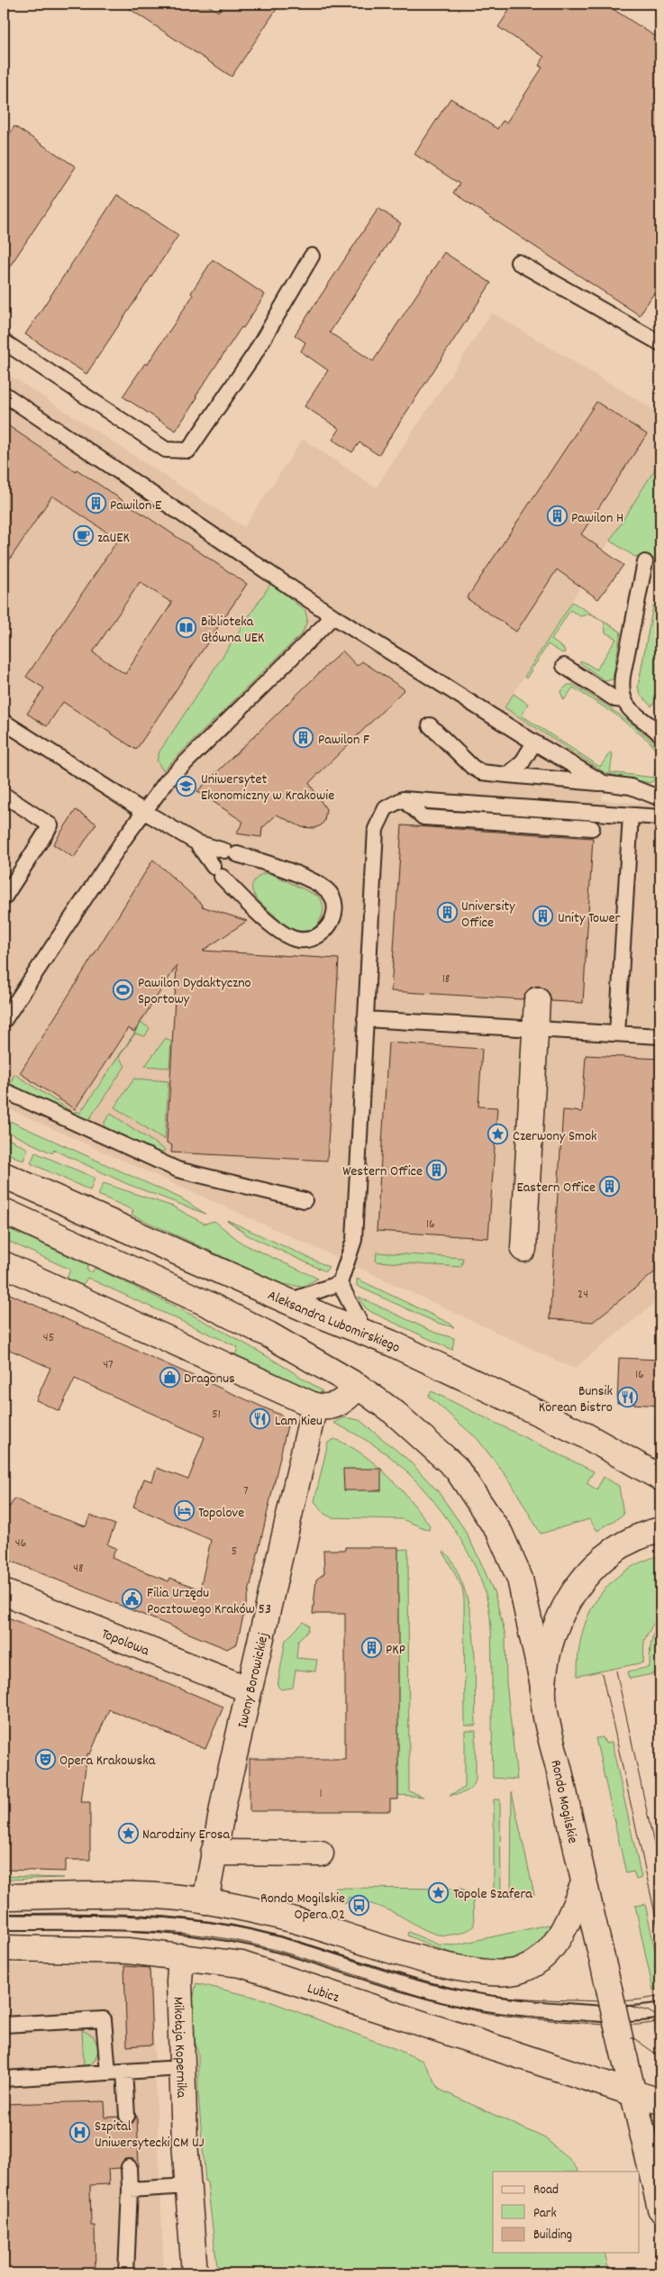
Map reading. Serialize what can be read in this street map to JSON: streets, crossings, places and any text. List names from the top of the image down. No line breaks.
{"streets":{"street":["Aleksandra Lubomirskiego","Topolowa","Iwony Borowickiej","Rondo Mogilskie","Lubicz","Mikołaja Kopernika"]},"crossings":[["Topolowa","Iwony Borowickiej"],["Rondo Mogilskie","Lubicz"],["Lubicz","Mikołaja Kopernika"]],"places":{"building":["Pawilon E","Pawilon H","Pawilon F","University Office","Unity Tower","Western Office","Eastern Office","PKP"],"cafe":["zaUEK"],"library":["Biblioteka Główna UEK"],"school or university":["Uniwersytet Ekonomiczny w Krakowie"],"sports":["Pawilon Dydaktyczno Sportowy"],"place":["Czerwony Smok","Narodziny Erosa","Topole Szafera"],"shop":["Dragonus"],"restaurant":["Bunsik Korean Bistro","Lam Kieu"],"hotel":["Topolove"],"public building":["Filia Urzędu Pocztowego Kraków 53"],"theatre":["Opera Krakowska"],"bus stop":["Rondo Mogilskie Opera 02"],"hospital":["Szpital Uniwersytecki CM UJ"]},"house_numbers":["18","16","24","45","47","16","51","7","46","5","48","1"],"legend":["Road","Park","Building"]}
